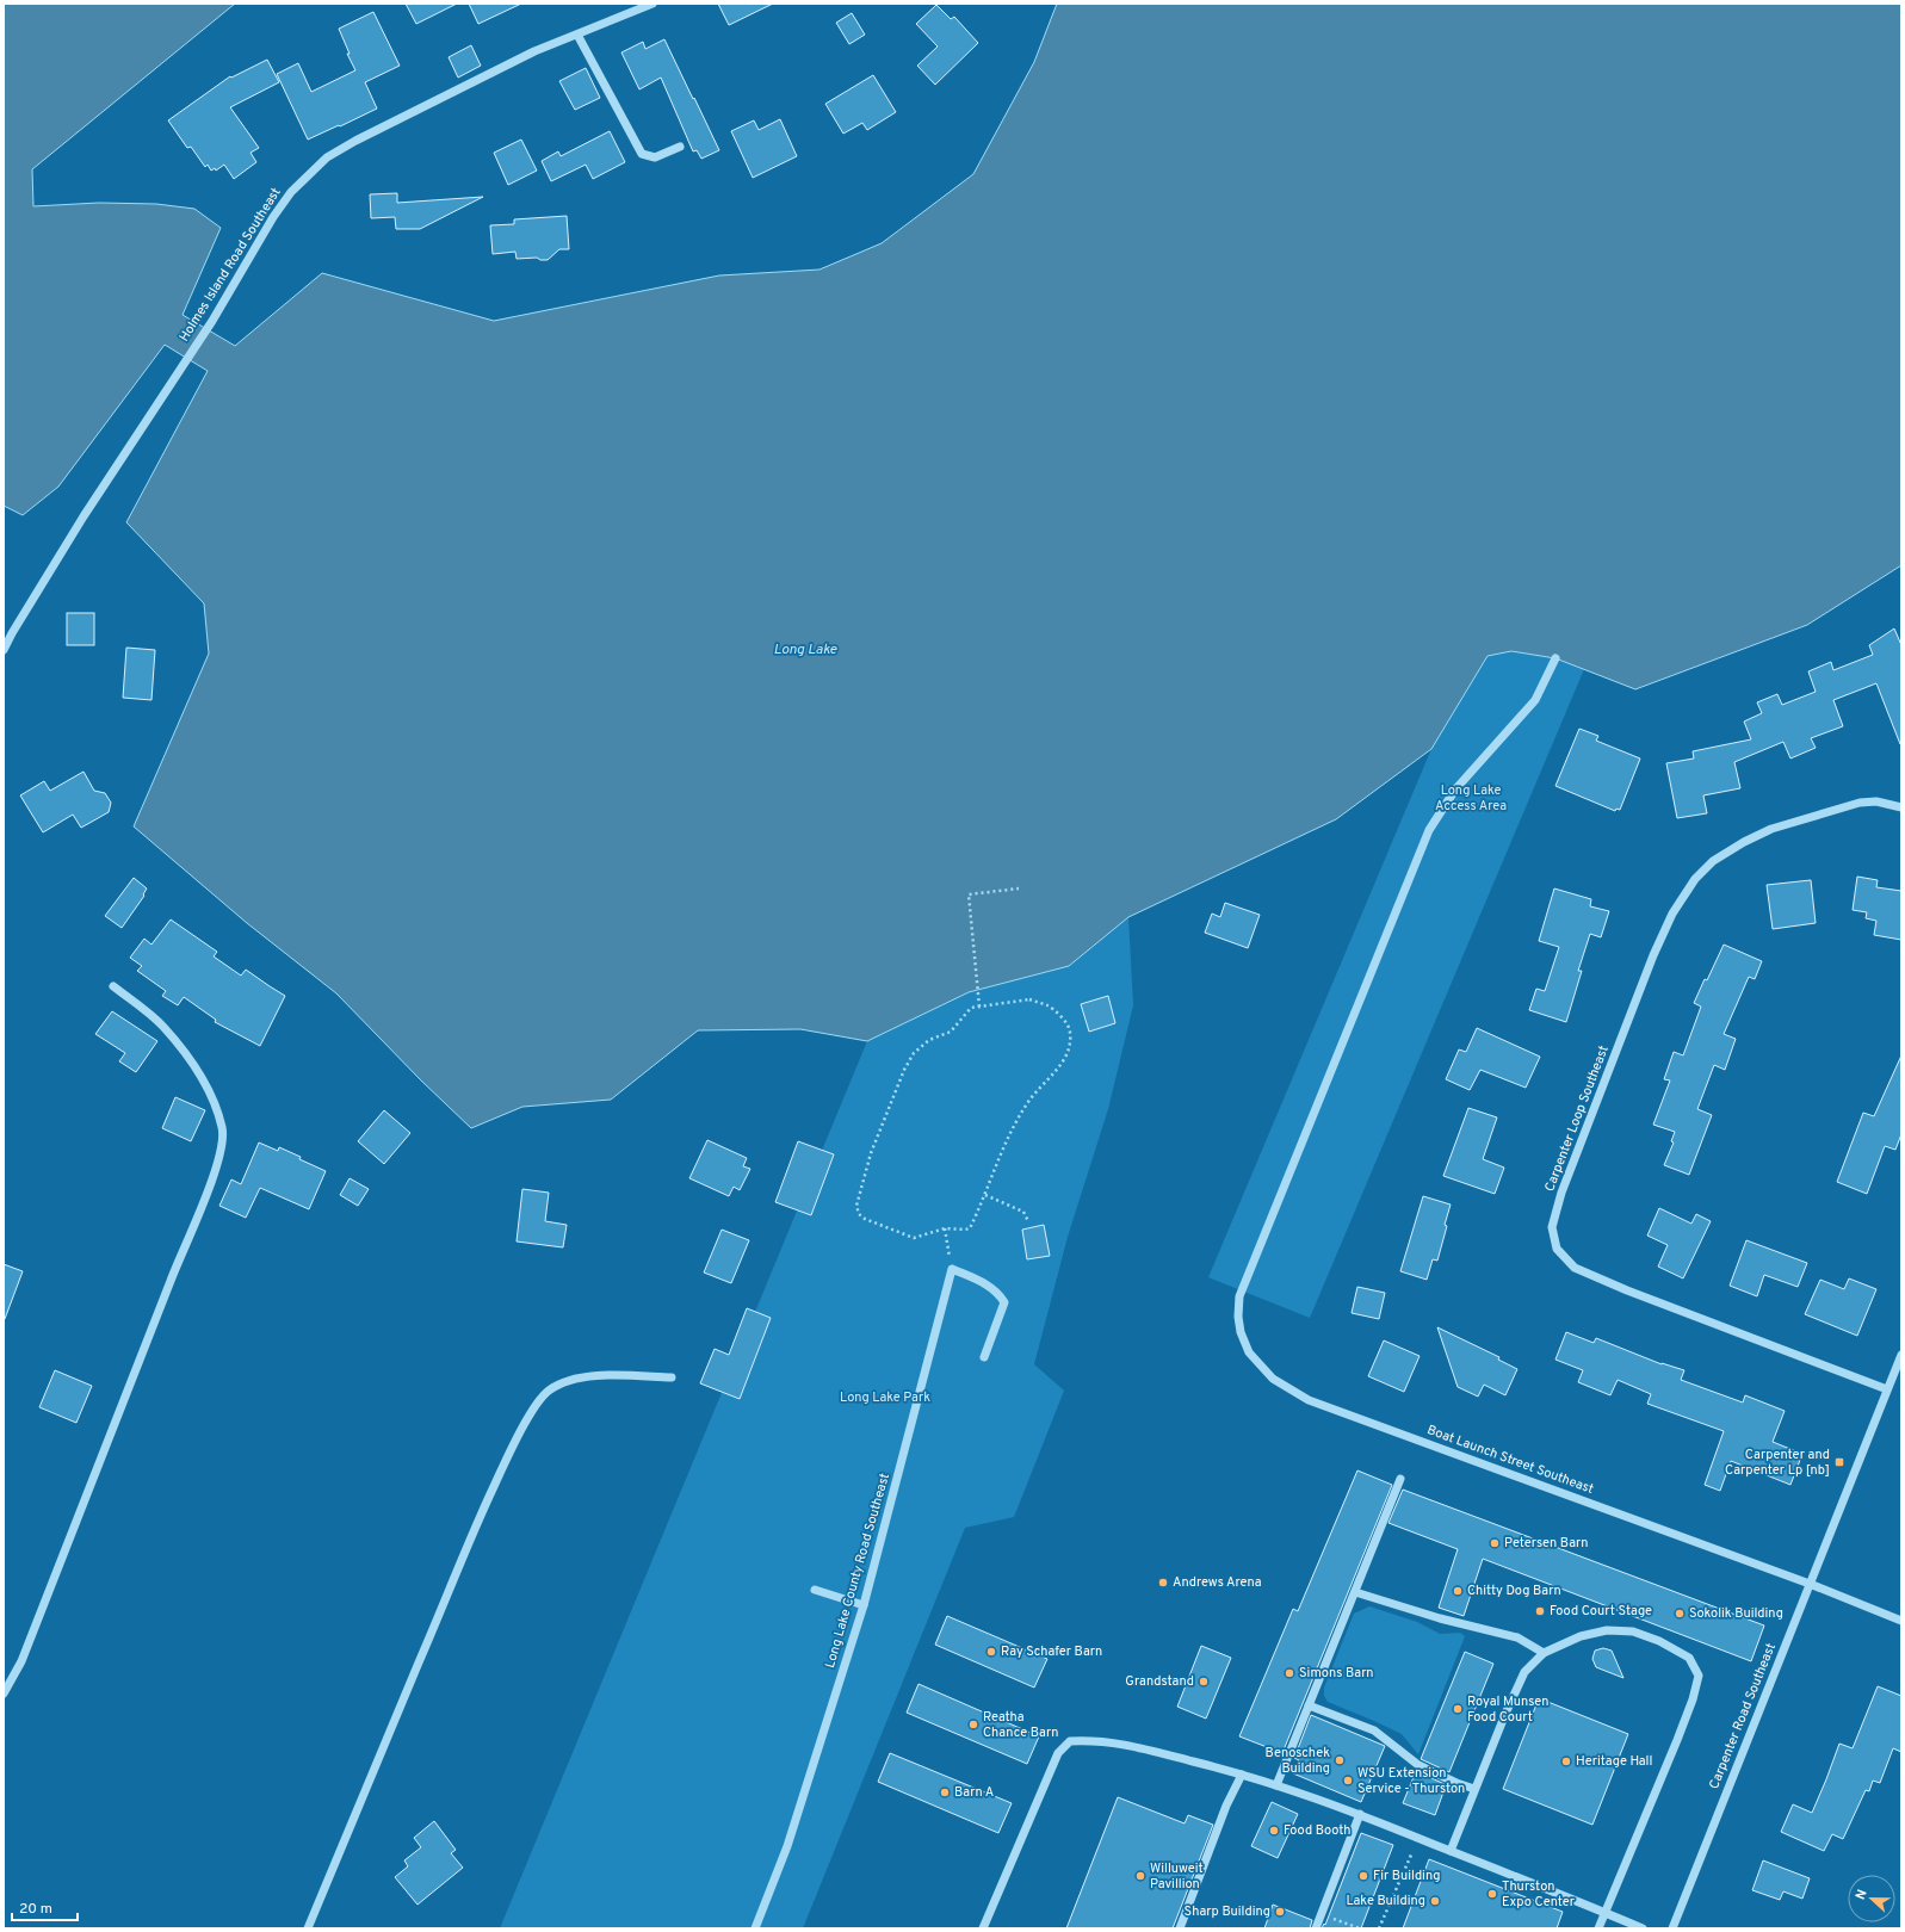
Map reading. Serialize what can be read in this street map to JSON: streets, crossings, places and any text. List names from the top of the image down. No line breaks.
{"streets":{"street":["Holmes Island Road Southeast","Carpenter Loop Southeast","Boat Launch Street Southeast","Long Lake County Road Southeast","Carpenter Road Southeast"]},"crossings":[["Carpenter Loop Southeast","Carpenter Road Southeast"],["Boat Launch Street Southeast","Carpenter Road Southeast"]],"water":["Long Lake"],"parks":["Long Lake Access Area","Long Lake Park"],"places":{"transit":["Carpenter and Carpenter Lp [nb]"],"other":["Petersen Barn","Andrews Arena","Chitty Dog Barn","Food Court Stage","Sokolik Building","Ray Schafer Barn","Simons Barn","Grandstand","Royal Munsen Food Court","Reatha Chance Barn","Benoschek Building","Heritage Hall","WSU Extension Service - Thurston","Barn A","Food Booth","Willuweit Pavillion","Fir Building","Thurston Expo Center","Lake Building","Sharp Building"]},"scale_bar":"20 m","north":"left"}
